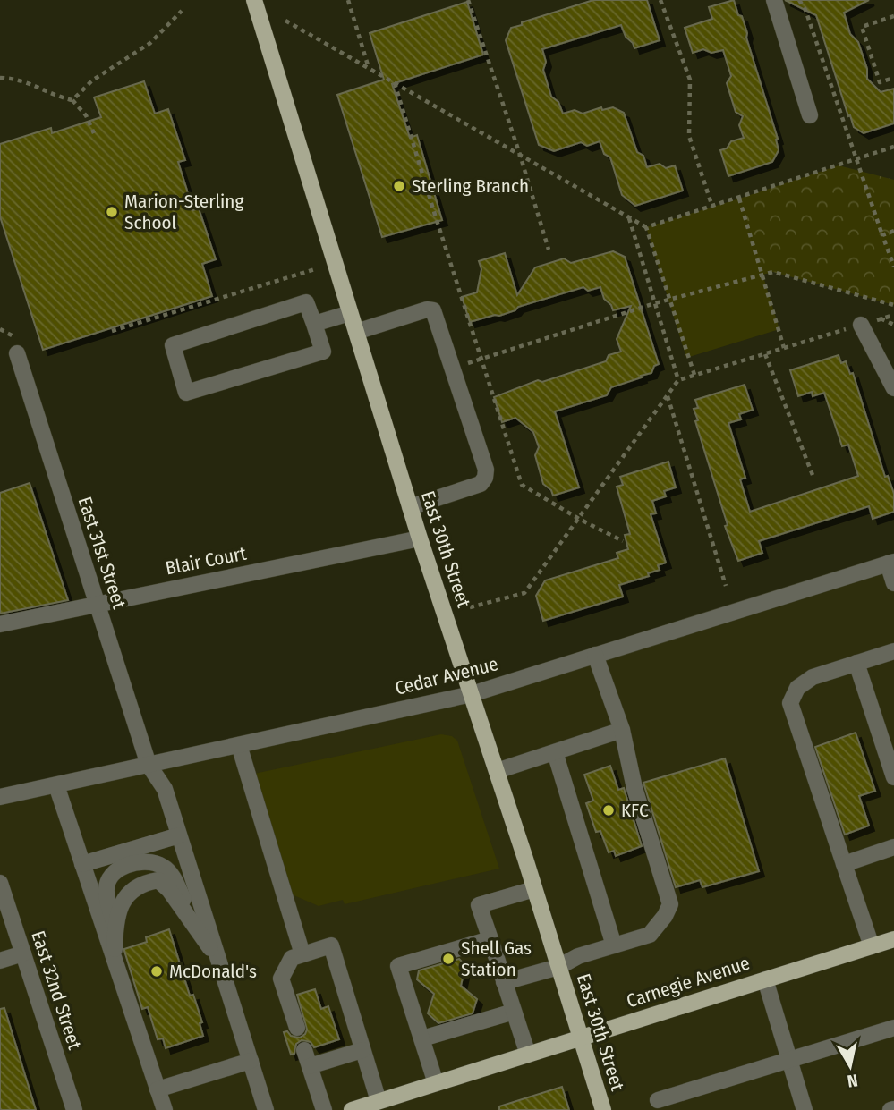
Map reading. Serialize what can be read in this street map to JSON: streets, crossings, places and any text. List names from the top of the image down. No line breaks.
{"streets":{"main road":["East 30th Street","Carnegie Avenue"],"street":["East 31st Street","Blair Court","Cedar Avenue","East 32nd Street"]},"crossings":[["East 30th Street","Blair Court"],["East 30th Street","Cedar Avenue"],["East 30th Street","Carnegie Avenue"],["East 31st Street","Blair Court"],["East 31st Street","Cedar Avenue"]],"places":["Sterling Branch","Marion-Sterling School","KFC","Shell Gas Station","McDonald's"],"north":"bottom"}
